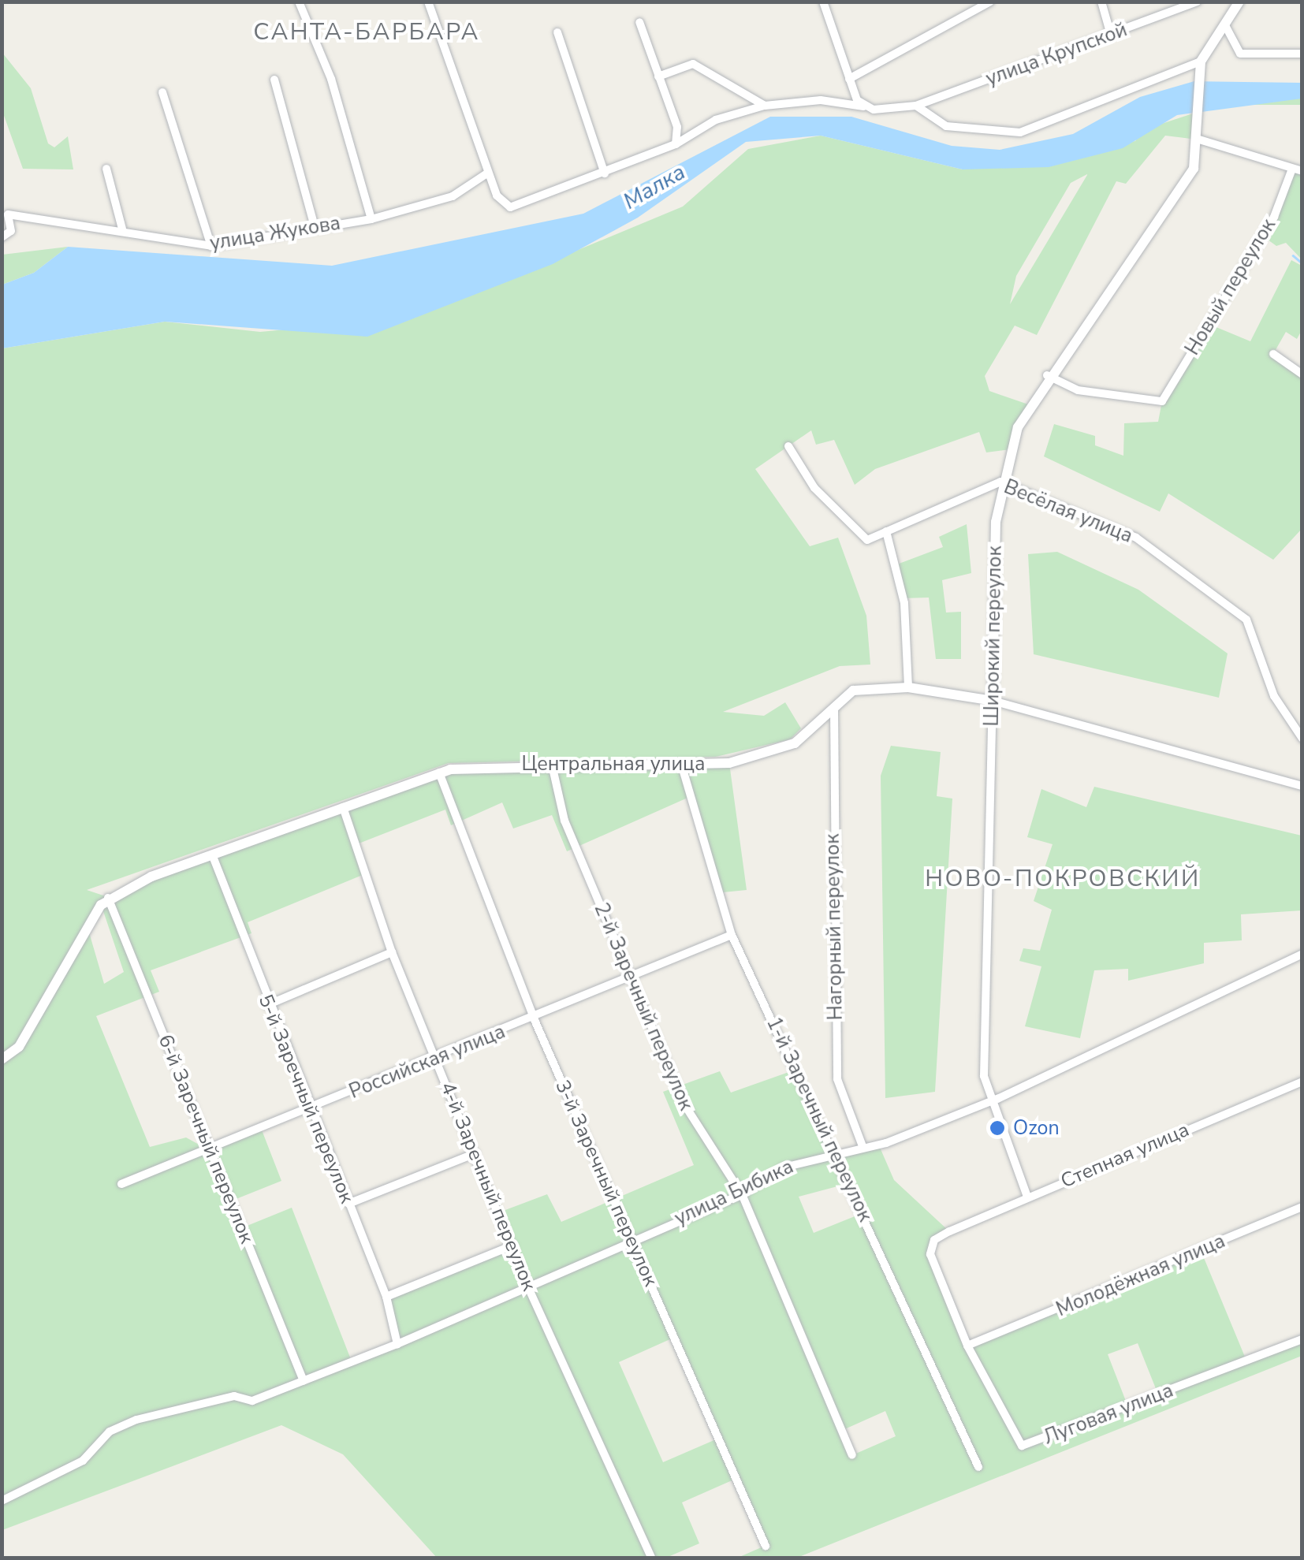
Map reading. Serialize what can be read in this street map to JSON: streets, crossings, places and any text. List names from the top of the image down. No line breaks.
{"streets":{"street":["улица Крупской","улица Жукова","Новый переулок","Весёлая улица","Широкий переулок","Центральная улица","Нагорный переулок","2-й Заречный переулок","Российская улица","5-й Заречный переулок","1-й Заречный переулок","6-й Заречный переулок","Степная улица","3-й Заречный переулок","4-й Заречный переулок","улица Бибика","Молодёжная улица","Луговая улица"]},"crossings":[["Новый переулок","Широкий переулок"],["Весёлая улица","Широкий переулок"],["Широкий переулок","Центральная улица"],["Широкий переулок","Степная улица"],["Широкий переулок","улица Бибика"],["Центральная улица","Нагорный переулок"],["Центральная улица","2-й Заречный переулок"],["Центральная улица","5-й Заречный переулок"],["Центральная улица","1-й Заречный переулок"],["Центральная улица","6-й Заречный переулок"],["Центральная улица","3-й Заречный переулок"],["Центральная улица","4-й Заречный переулок"],["Нагорный переулок","улица Бибика"],["2-й Заречный переулок","Российская улица"],["2-й Заречный переулок","улица Бибика"],["Российская улица","5-й Заречный переулок"],["Российская улица","1-й Заречный переулок"],["Российская улица","6-й Заречный переулок"],["Российская улица","3-й Заречный переулок"],["Российская улица","4-й Заречный переулок"],["5-й Заречный переулок","улица Бибика"],["1-й Заречный переулок","улица Бибика"],["6-й Заречный переулок","улица Бибика"],["Степная улица","Молодёжная улица"],["Степная улица","Луговая улица"],["3-й Заречный переулок","улица Бибика"],["4-й Заречный переулок","улица Бибика"],["Молодёжная улица","Луговая улица"]],"districts":["САНТА-БАРБАРА","НОВО-ПОКРОВСКИЙ"],"water":["Малка"],"places":["Ozon"]}
